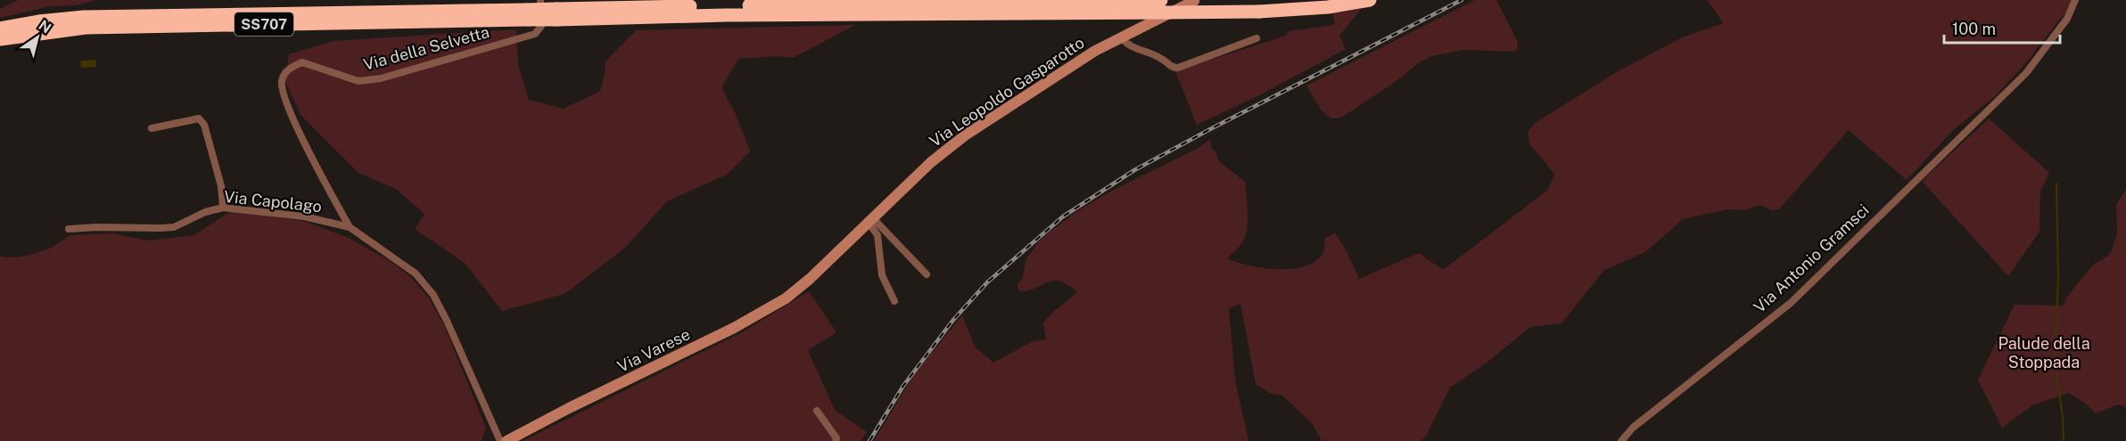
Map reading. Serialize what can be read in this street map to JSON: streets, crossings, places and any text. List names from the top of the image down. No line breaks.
{"streets":{"highway":["SS707"],"main road":["Via Leopoldo Gasparotto","Via Varese"],"street":["Via della Selvetta","Via Capolago","Via Antonio Gramsci"]},"crossings":[["SS707","Via Leopoldo Gasparotto"],["Via della Selvetta","Via Capolago"],["Via Leopoldo Gasparotto","Via Varese"]],"parks":["Palude della Stoppada"],"scale_bar":"100 m","north":"top right"}
